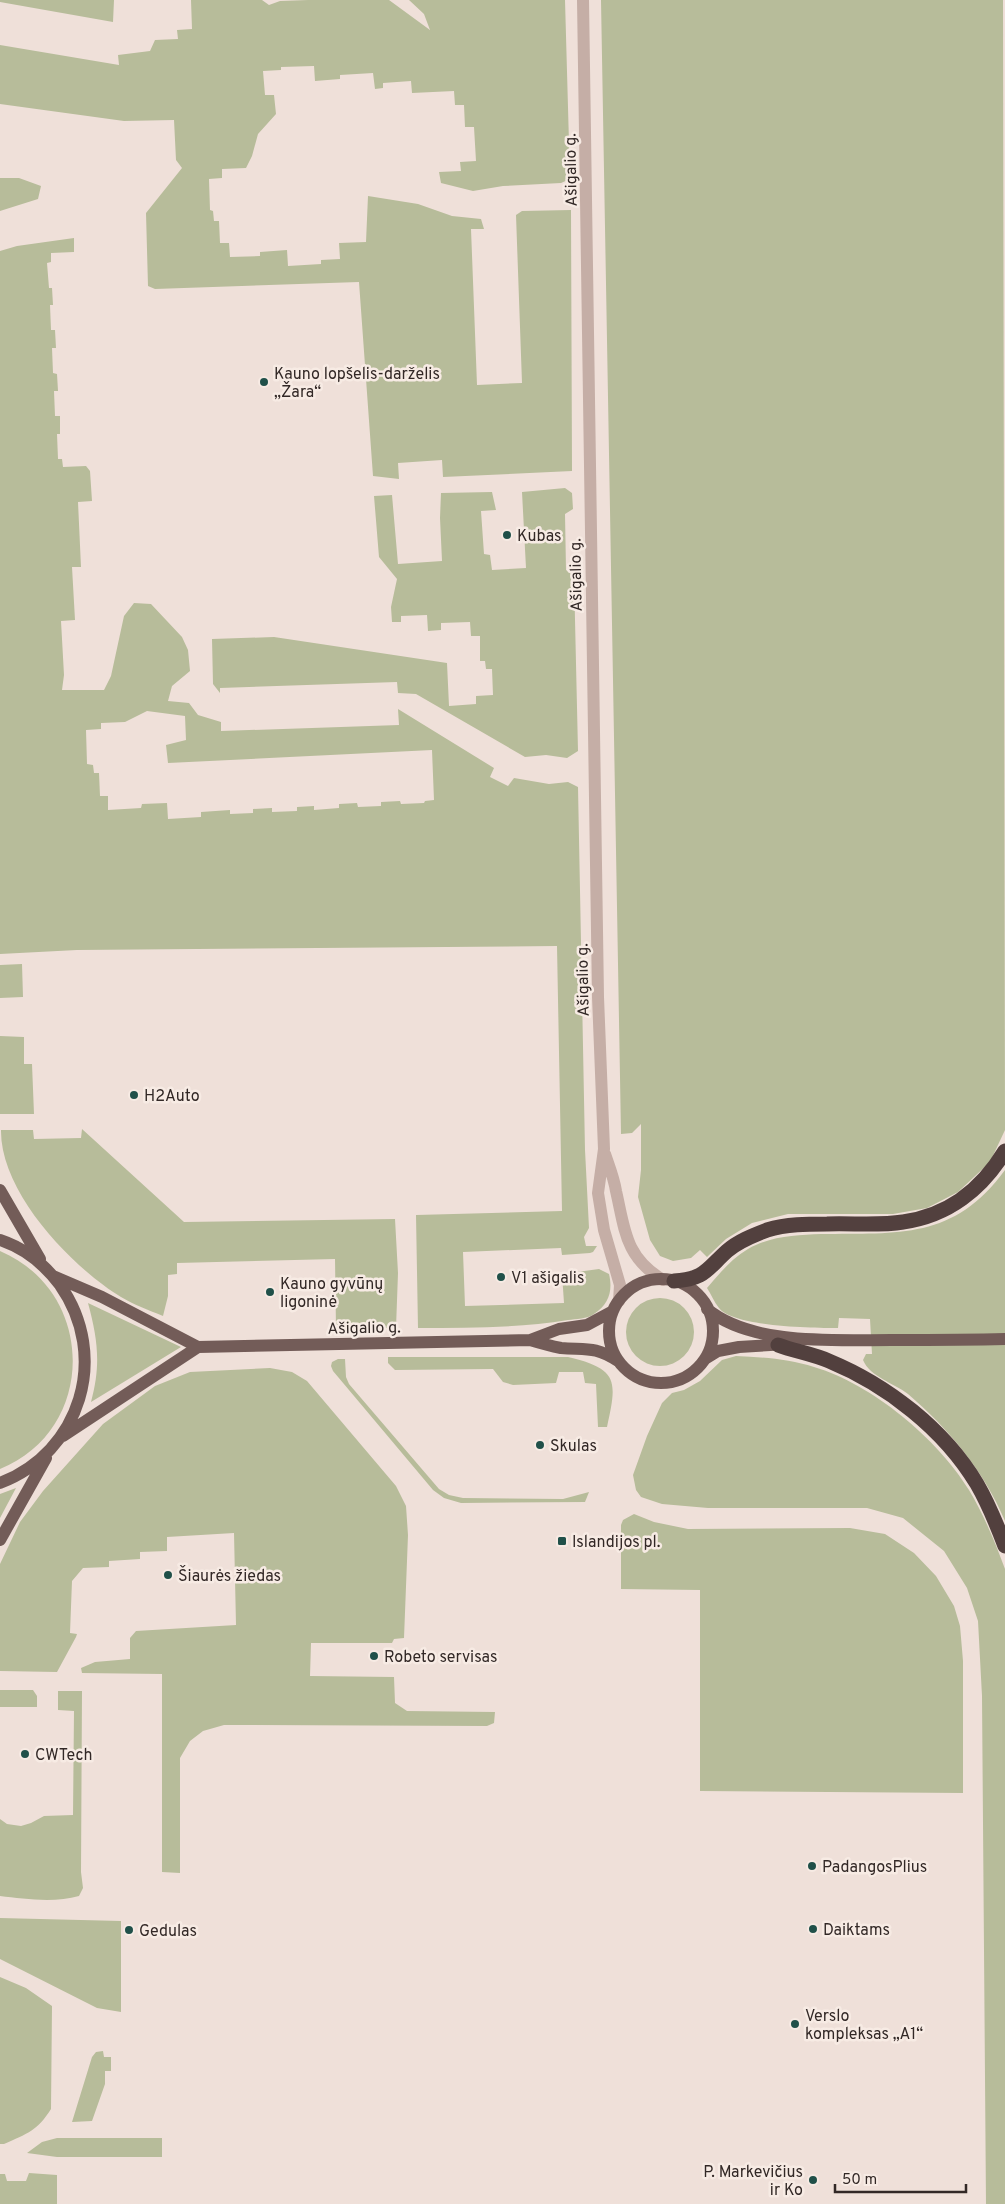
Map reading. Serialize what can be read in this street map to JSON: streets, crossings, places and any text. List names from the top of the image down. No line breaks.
{"streets":{"main road":["Ašigalio g."]},"places":{"other":["Kauno lopšelis-darželis „Žara“","Kubas","H2Auto","V1 ašigalis","Kauno gyvūnų ligoninė","Skulas","Šiaurės žiedas","Robeto servisas","CWTech","PadangosPlius","Daiktams","Gedulas","Verslo kompleksas „A1“","P. Markevičius ir Ko"],"transit":["Islandijos pl."]},"scale_bar":"50 m"}
